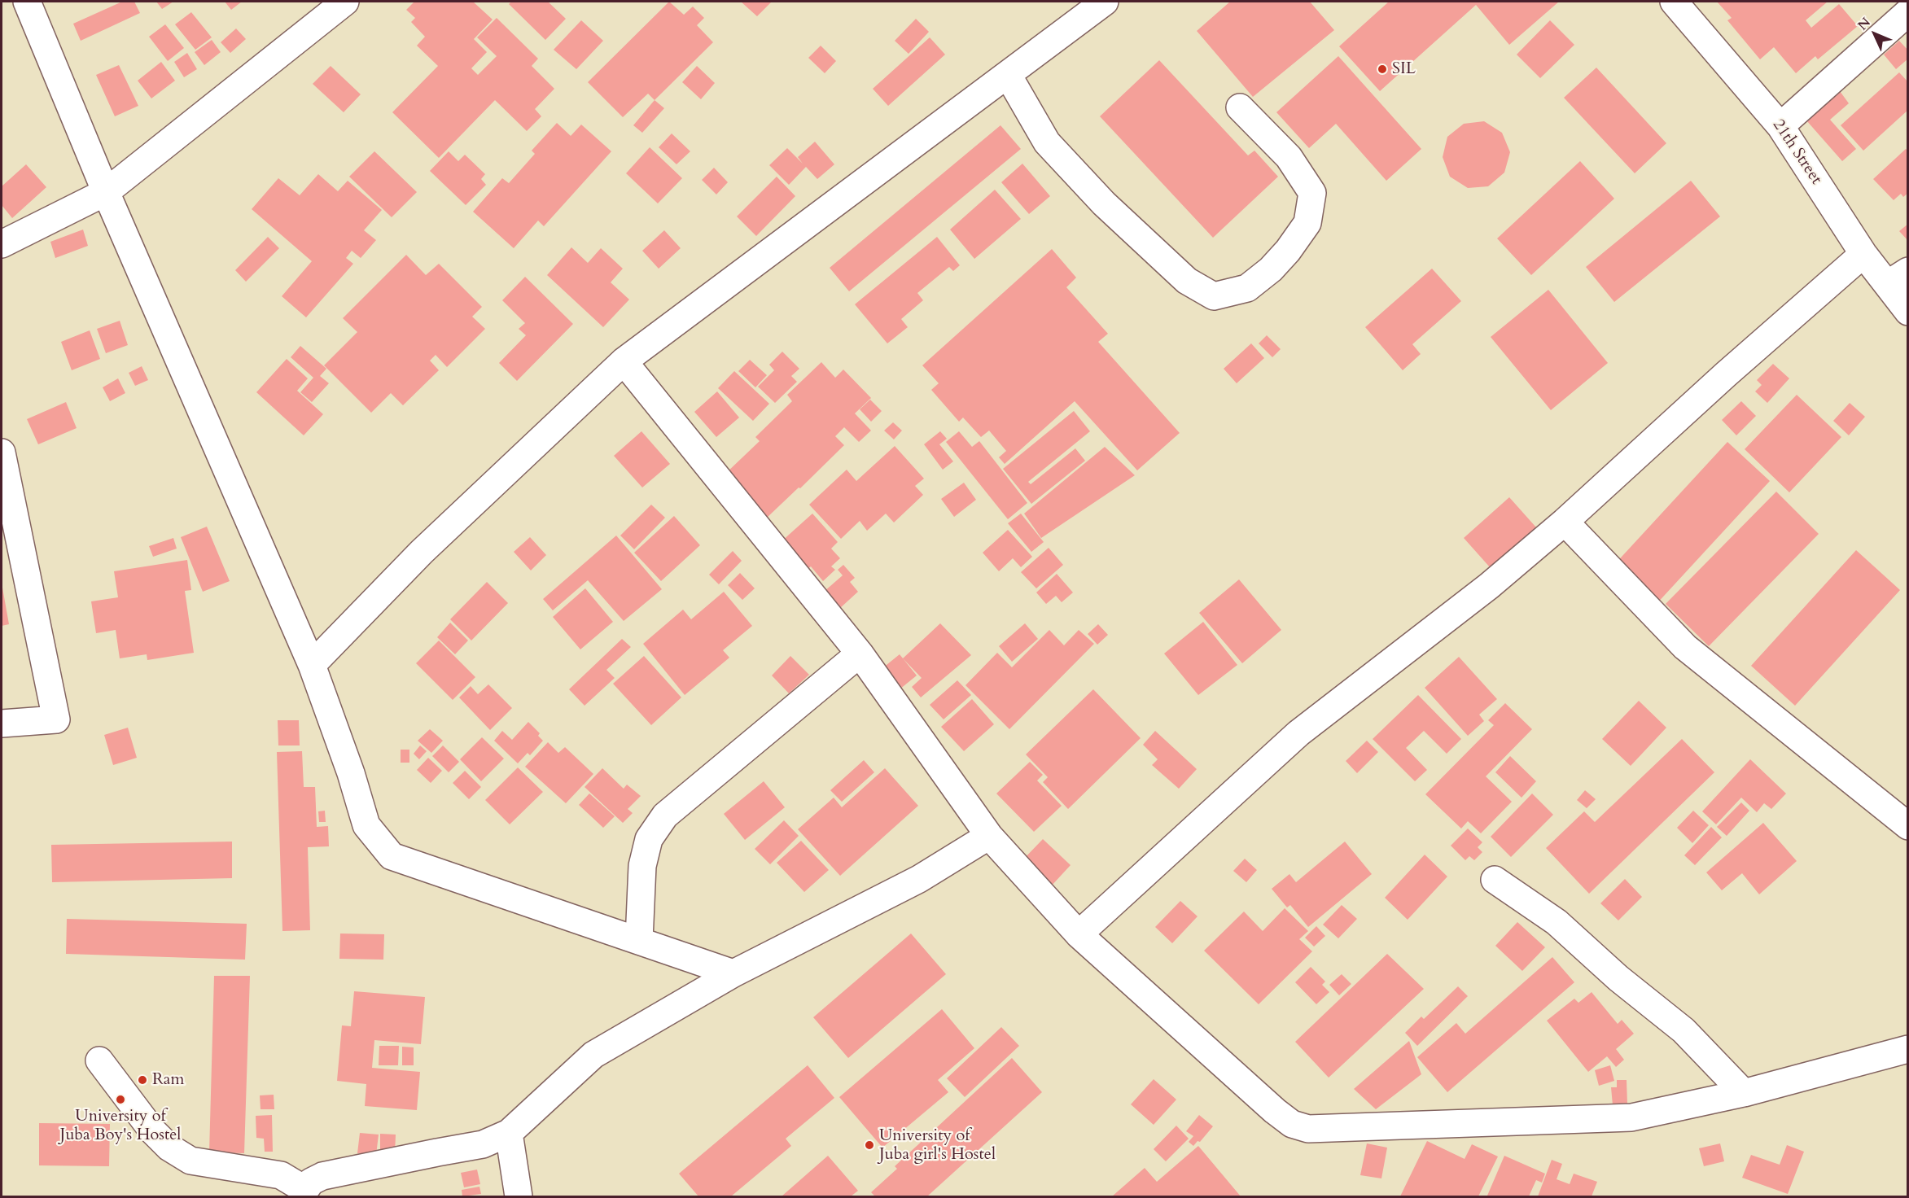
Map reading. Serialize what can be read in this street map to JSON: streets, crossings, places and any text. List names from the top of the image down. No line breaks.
{"streets":{"street":["21th Street"]},"places":["SIL","Ram","University of Juba Boy's Hostel","University of Juba girl's Hostel"],"north":"top left"}
